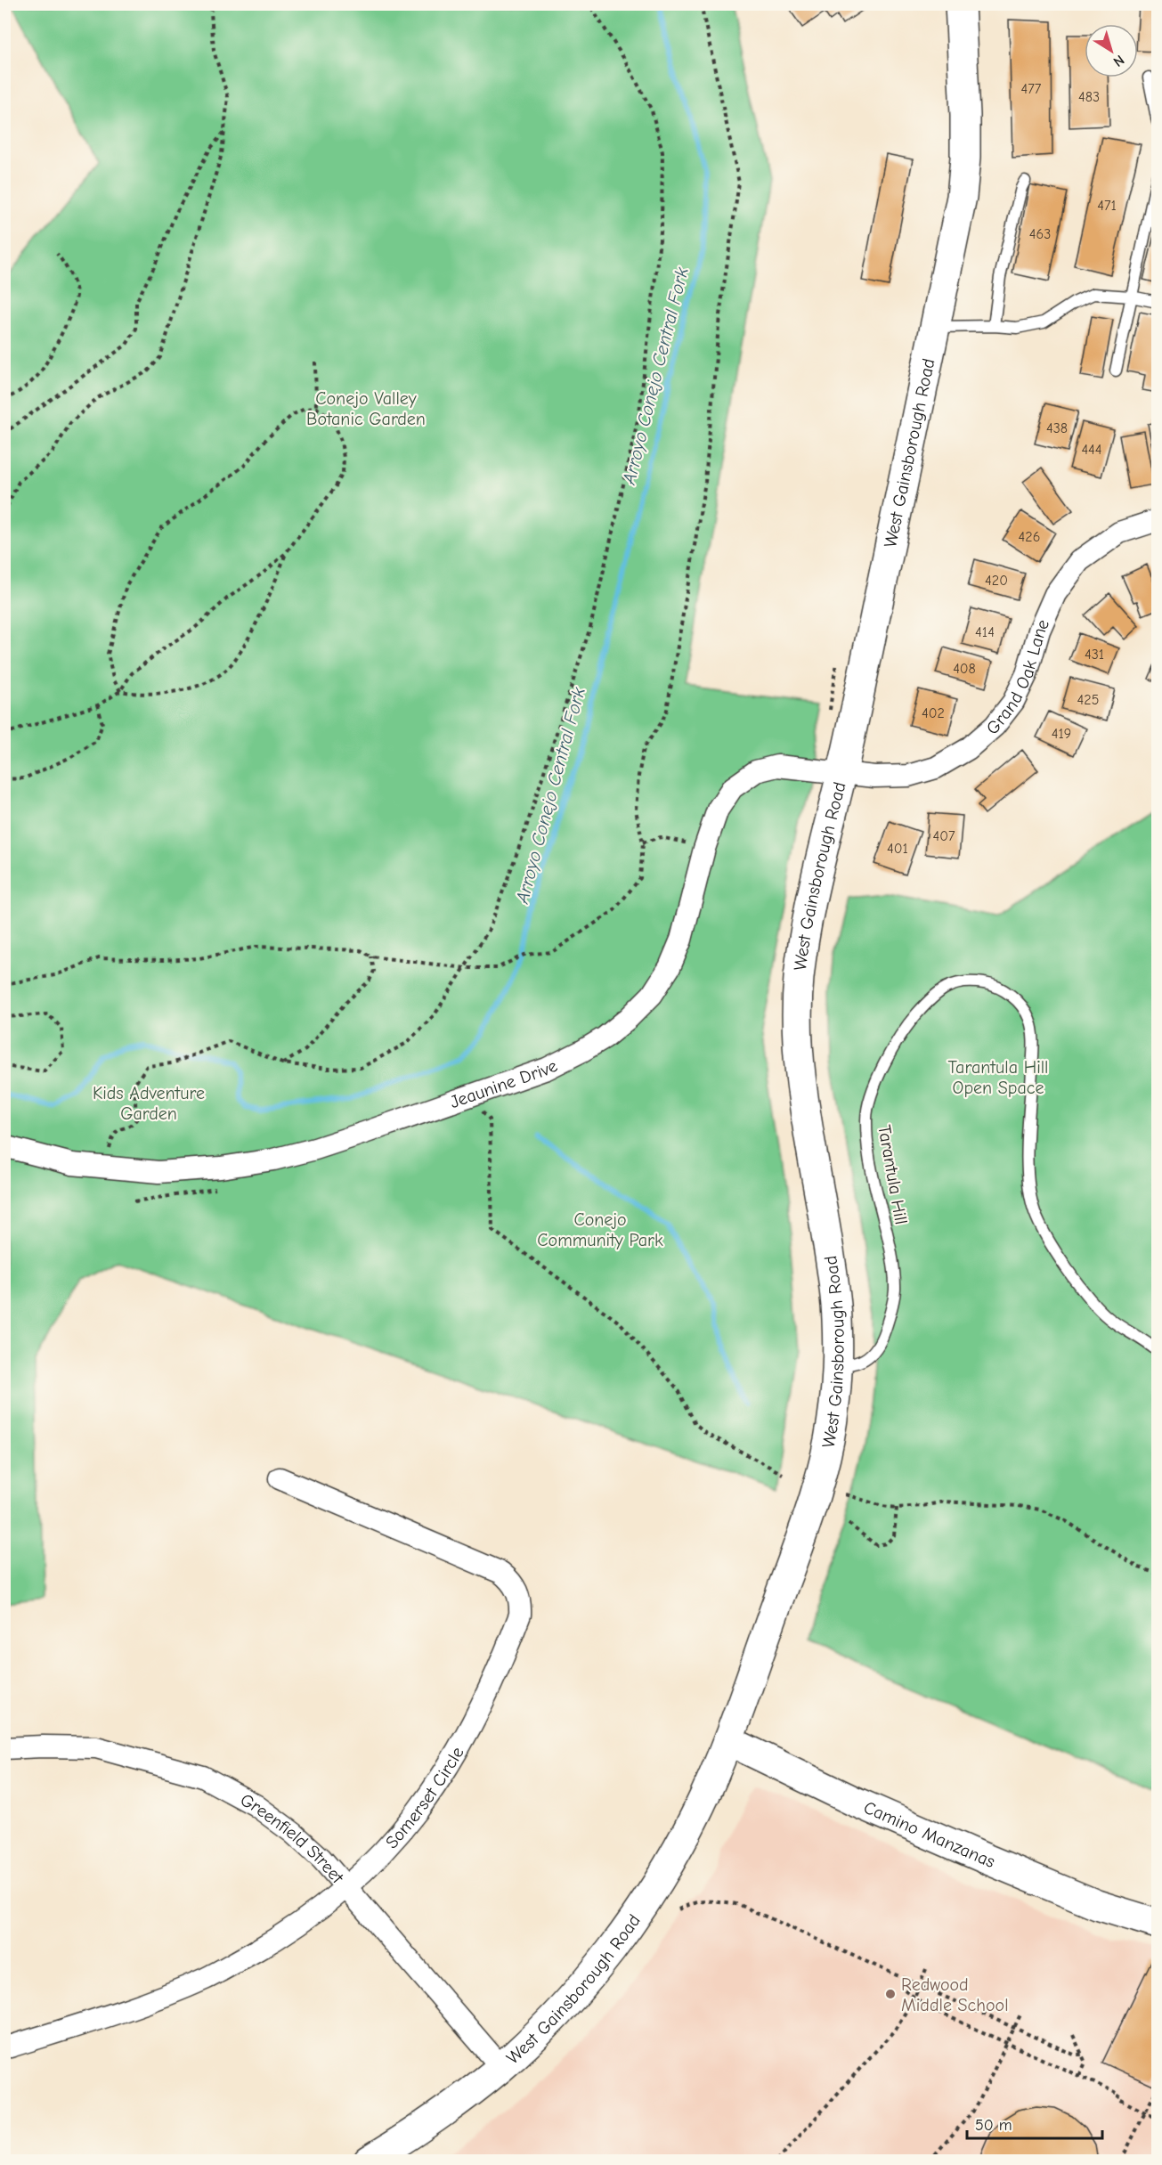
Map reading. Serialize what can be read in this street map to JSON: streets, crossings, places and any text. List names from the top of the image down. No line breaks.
{"streets":{"street":["West Gainsborough Road","Grand Oak Lane","Jeaunine Drive","Somerset Circle","Camino Manzanas","Greenfield Street"],"lane":["Tarantula Hill"]},"crossings":[["West Gainsborough Road","Grand Oak Lane"],["West Gainsborough Road","Jeaunine Drive"],["West Gainsborough Road","Tarantula Hill"],["West Gainsborough Road","Camino Manzanas"],["West Gainsborough Road","Greenfield Street"],["Grand Oak Lane","Jeaunine Drive"],["Somerset Circle","Greenfield Street"]],"water":["Arroyo Conejo Central Fork"],"parks":["Conejo Valley Botanic Garden","Tarantula Hill Open Space","Kids Adventure Garden","Conejo Community Park"],"places":["Redwood Middle School"],"house_numbers":["477","483","471","463","438","444","426","420","414","431","408","425","402","419","407","401"],"scale_bar":"50 m","north":"bottom right"}
